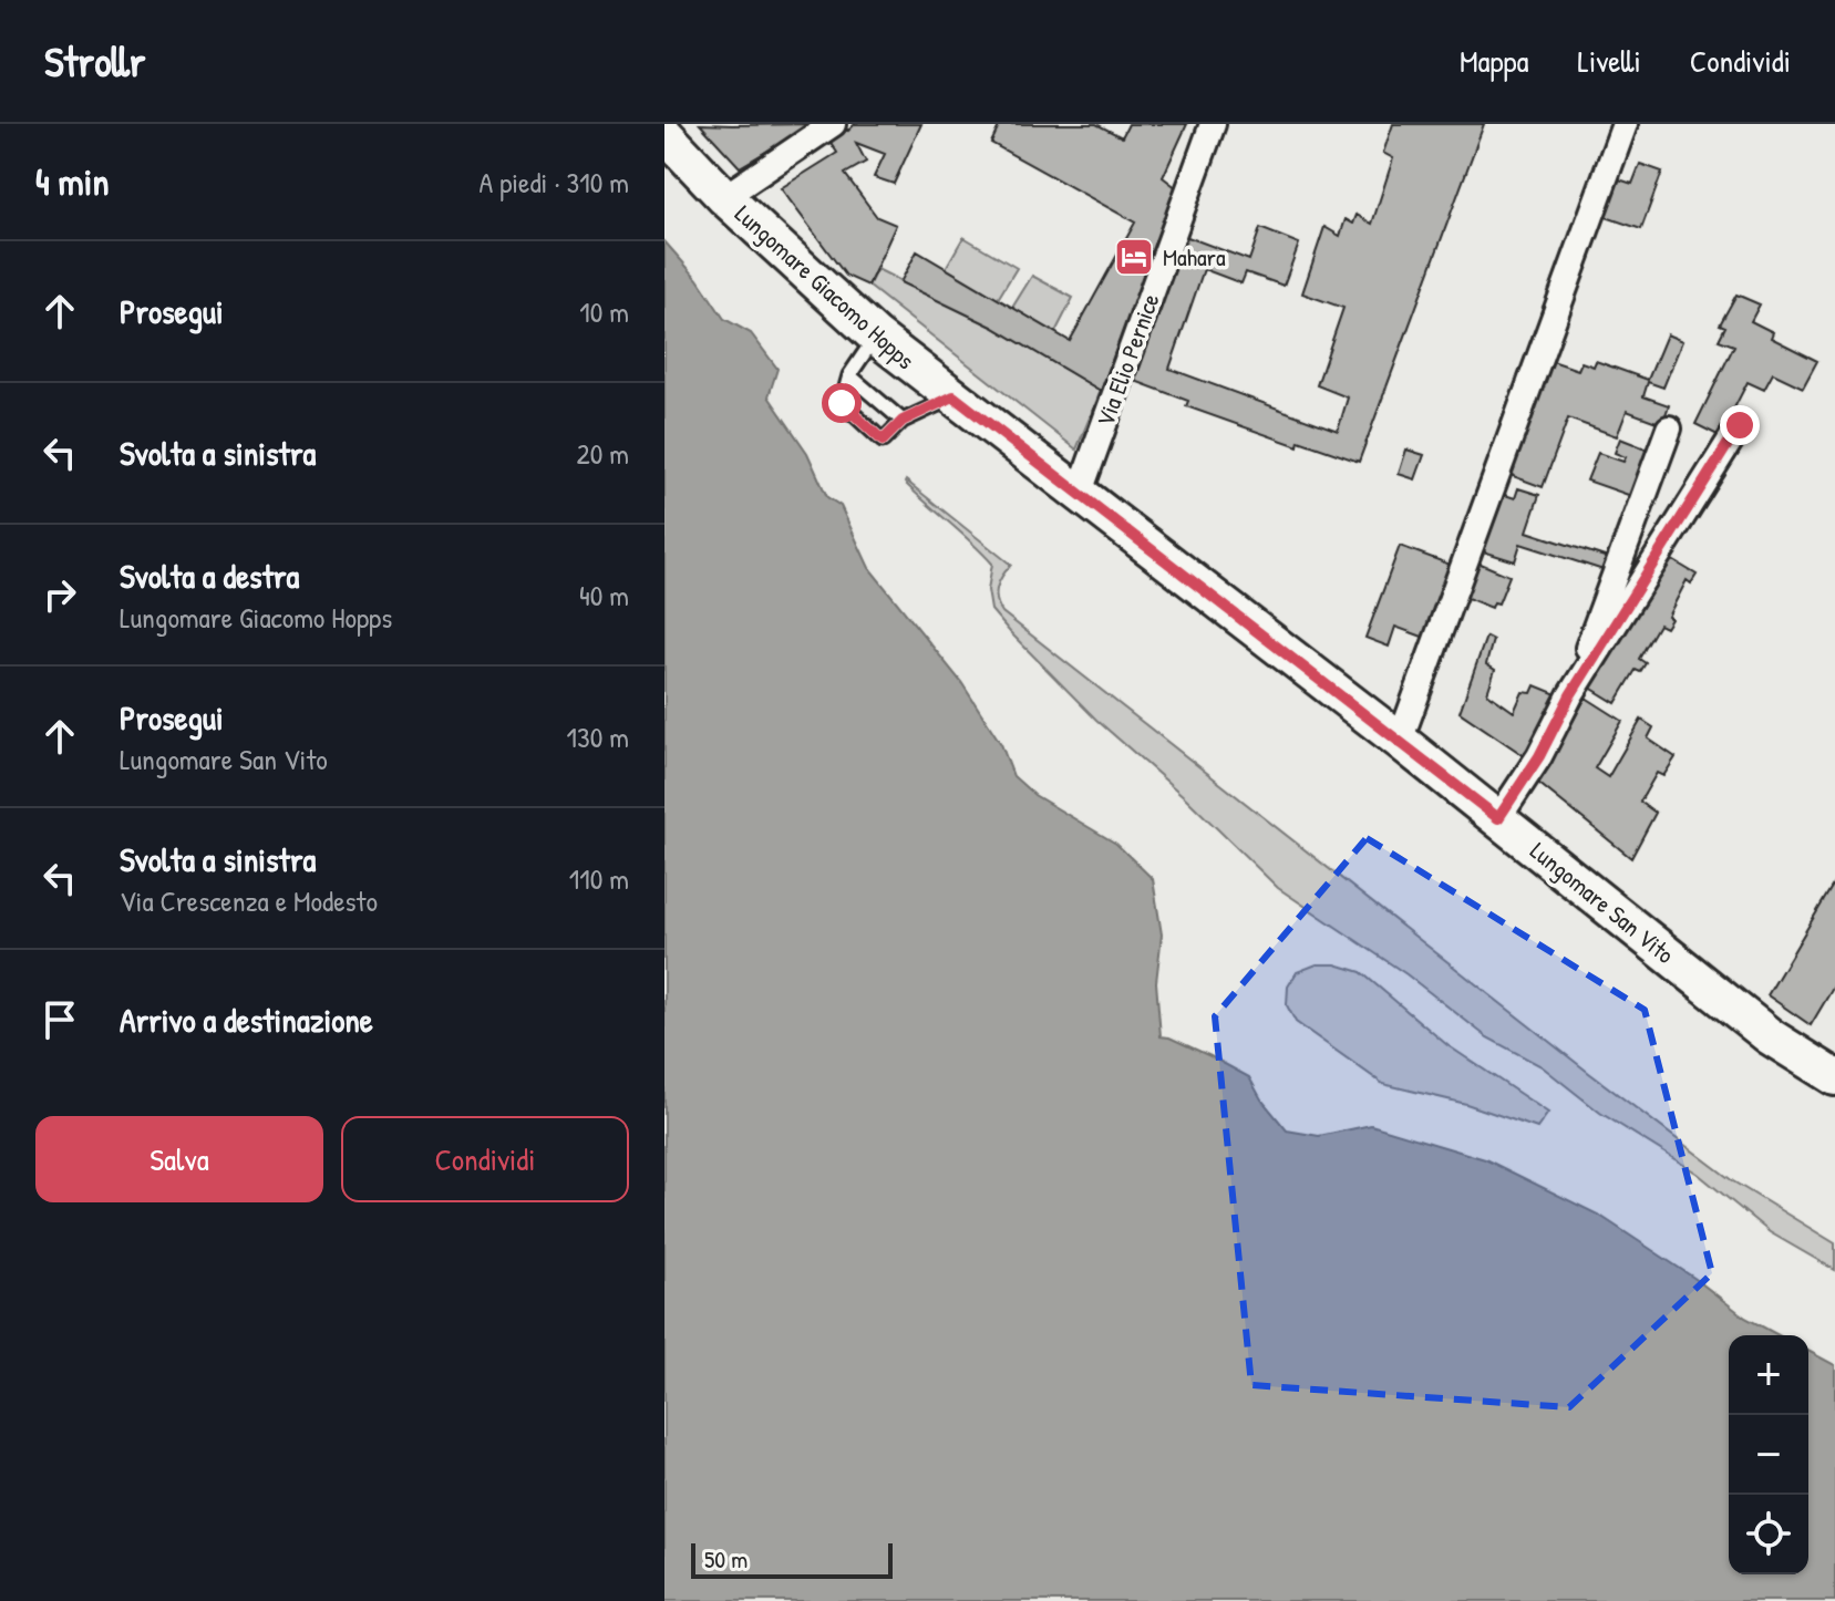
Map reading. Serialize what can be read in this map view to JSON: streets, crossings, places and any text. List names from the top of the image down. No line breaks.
{"streets":{"main road":["Lungomare Giacomo Hopps","Lungomare San Vito"],"street":["Via Elio Pernice"]},"crossings":[["Lungomare Giacomo Hopps","Via Elio Pernice"],["Lungomare Giacomo Hopps","Lungomare San Vito"],["Via Elio Pernice","Lungomare San Vito"]],"places":{"hotel":["Mahara"]},"scale_bar":"50 m","page":{"header":"Strollr","nav":["Mappa","Livelli","Condividi"],"heading":["4 min","A piedi · 310 m"],"list":[["Prosegui","10 m"],["Svolta a sinistra","20 m"],["Svolta a destra","Lungomare Giacomo Hopps","40 m"],["Prosegui","Lungomare San Vito","130 m"],["Svolta a sinistra","Via Crescenza e Modesto","110 m"],"Arrivo a destinazione"],"buttons":["Salva","Condividi"],"map_buttons":["+","−"],"scale":"50 m"}}
